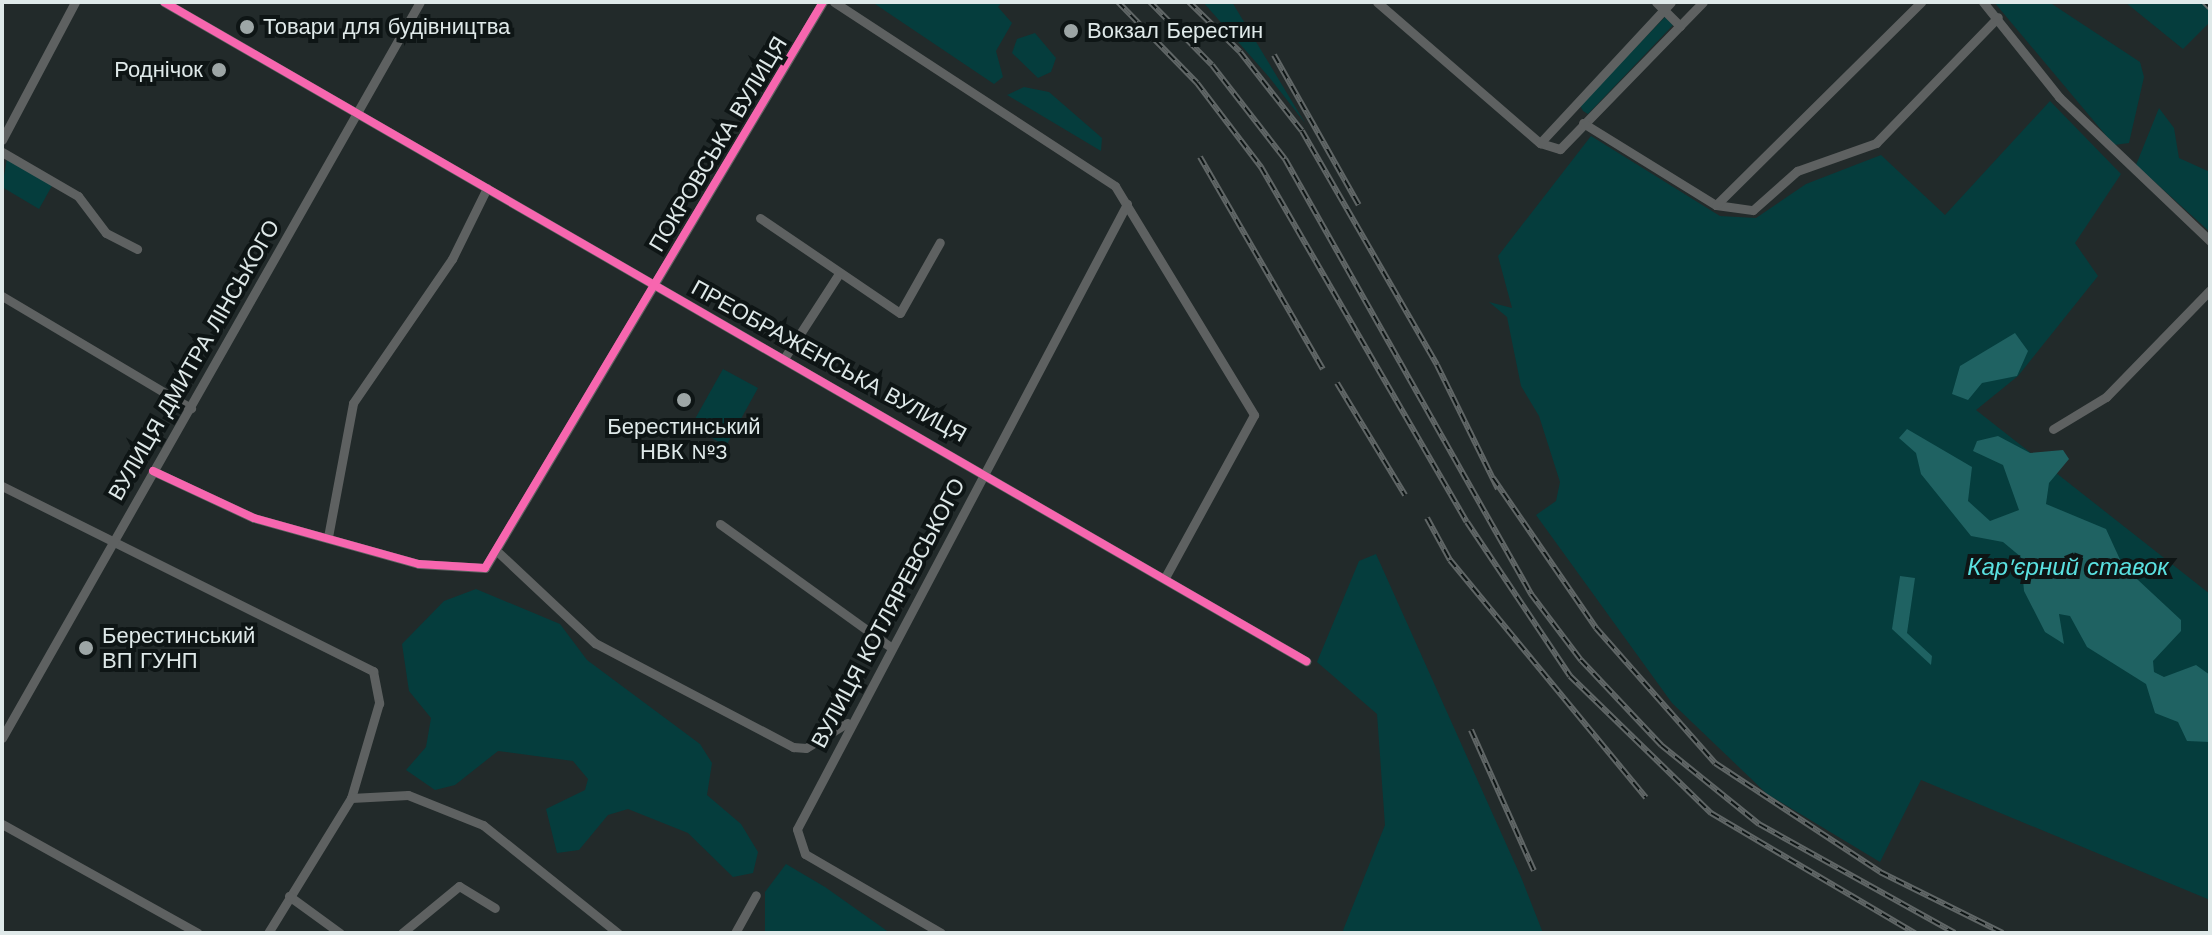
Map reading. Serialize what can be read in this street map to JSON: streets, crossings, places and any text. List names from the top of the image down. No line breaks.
{"streets":{"street":["ПОКРОВСЬКА ВУЛИЦЯ","ВУЛИЦЯ ДМИТРА ЛІНСЬКОГО","ПРЕОБРАЖЕНСЬКА ВУЛИЦЯ","ВУЛИЦЯ КОТЛЯРЕВСЬКОГО"]},"crossings":[["ПОКРОВСЬКА ВУЛИЦЯ","ПРЕОБРАЖЕНСЬКА ВУЛИЦЯ"],["ВУЛИЦЯ ДМИТРА ЛІНСЬКОГО","ПРЕОБРАЖЕНСЬКА ВУЛИЦЯ"],["ПРЕОБРАЖЕНСЬКА ВУЛИЦЯ","ВУЛИЦЯ КОТЛЯРЕВСЬКОГО"]],"water":["Кар'єрний ставок"],"places":["Товари для будівництва","Вокзал Берестин","Роднічок","Берестинський НВК №3","Берестинський ВП ГУНП"]}
